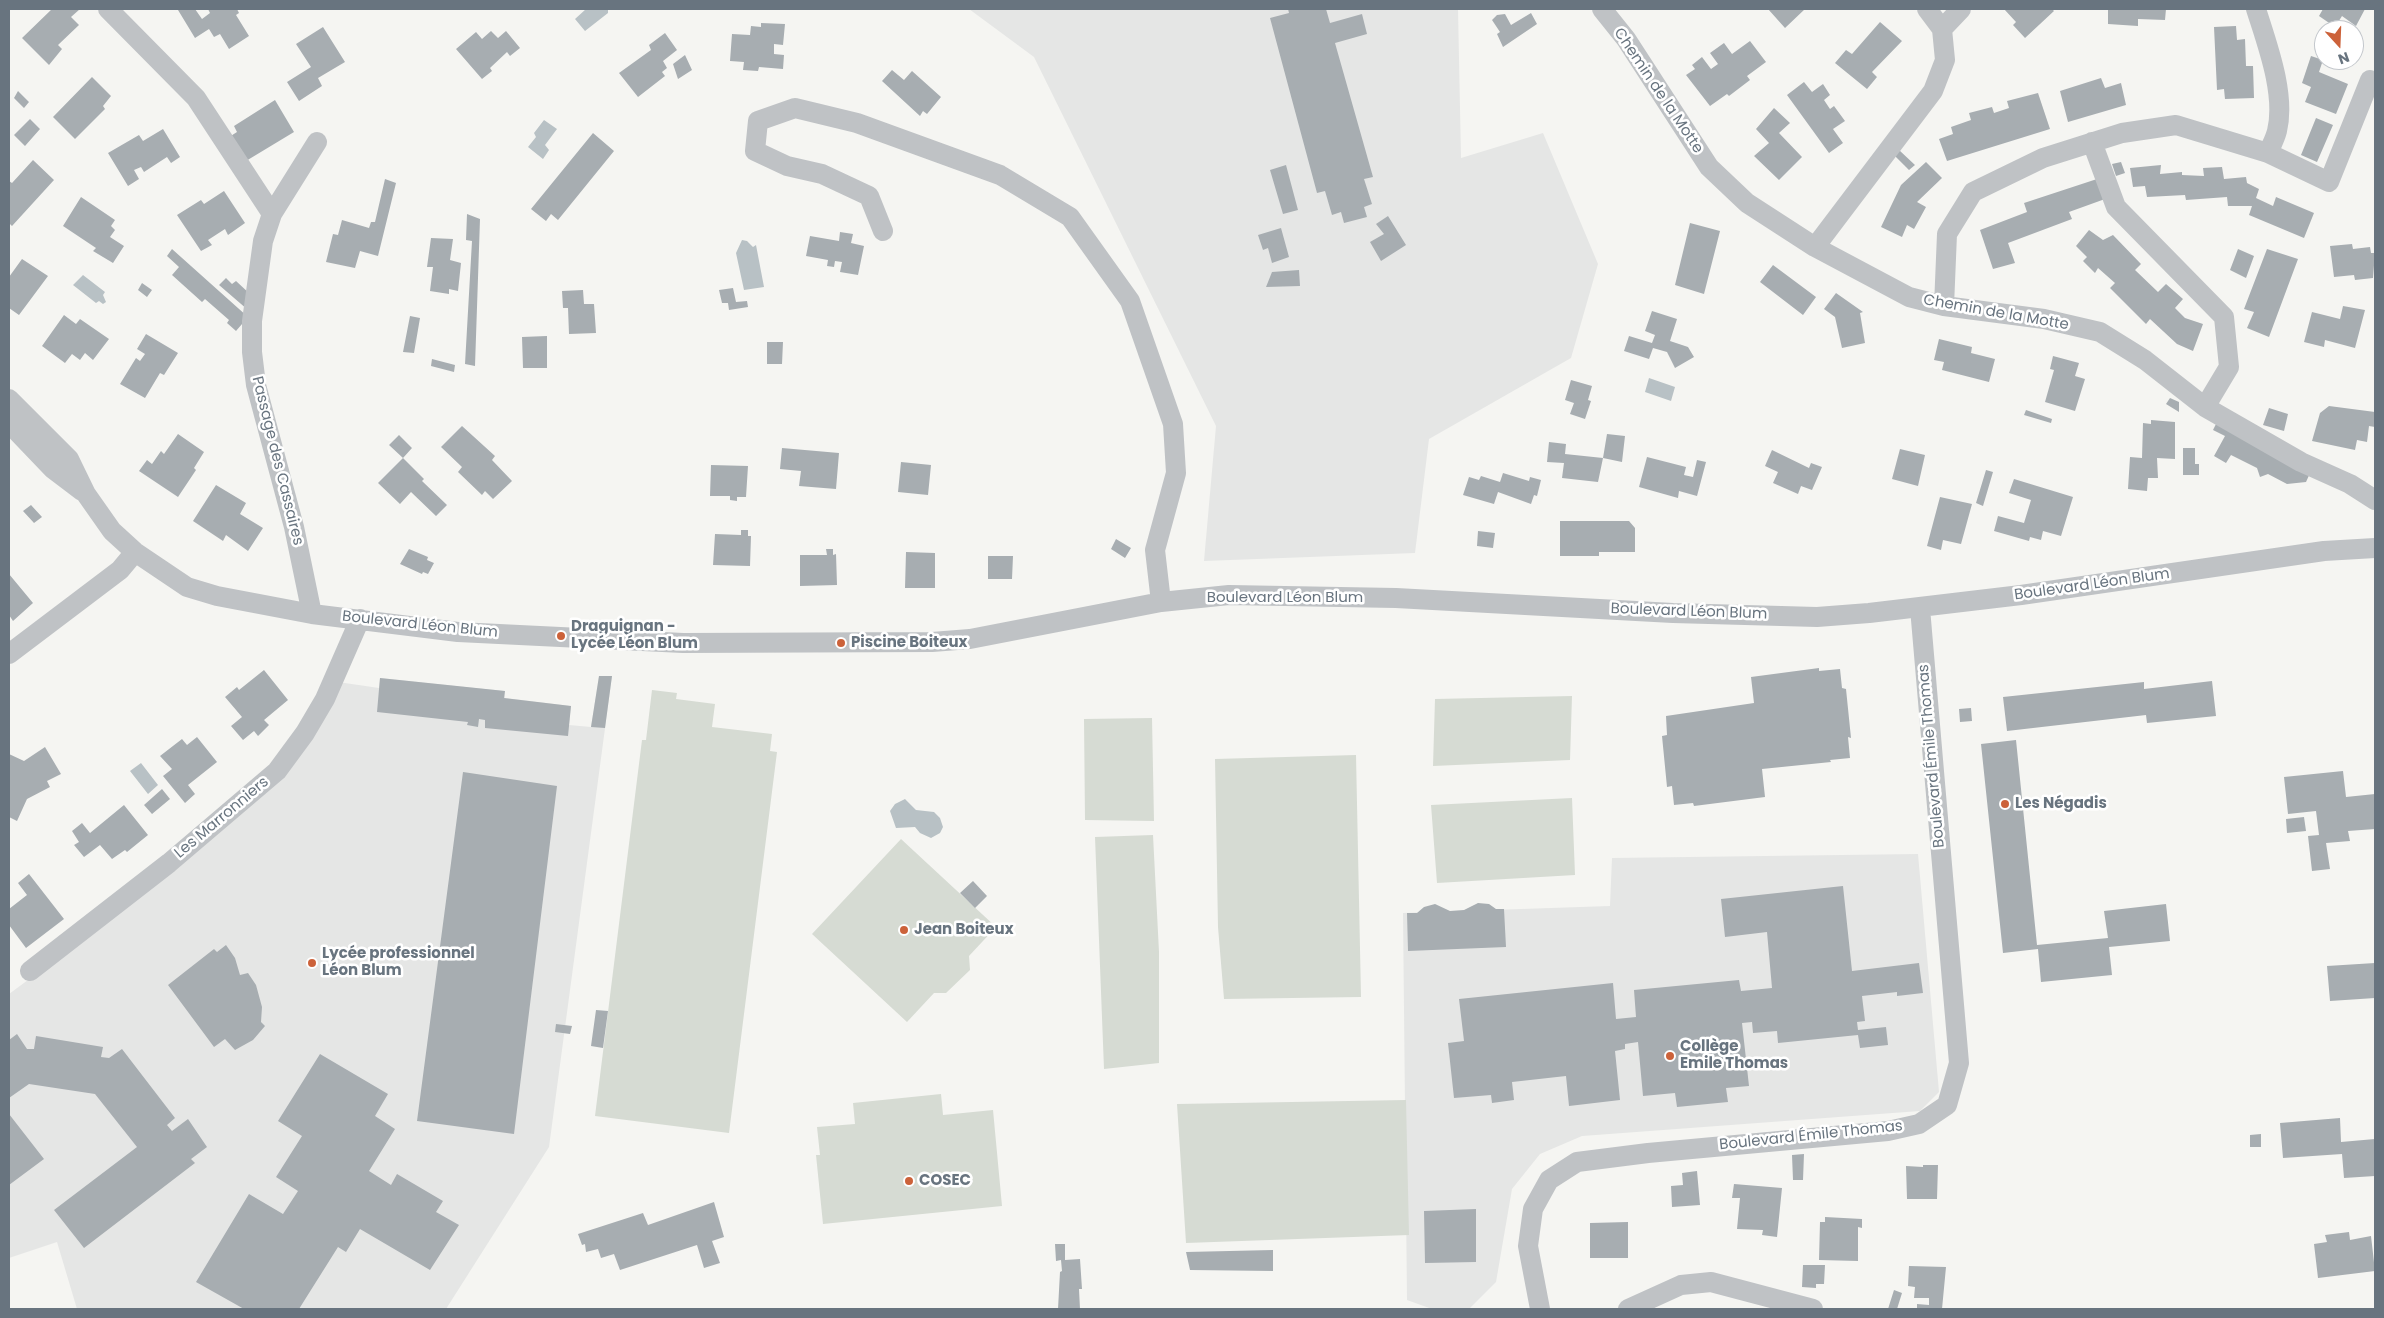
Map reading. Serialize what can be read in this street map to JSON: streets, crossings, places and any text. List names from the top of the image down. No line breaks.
{"streets":{"street":["Chemin de la Motte","Passage des Cassaires","Boulevard Léon Blum","Boulevard Émile Thomas","Les Marronniers"]},"crossings":[["Passage des Cassaires","Boulevard Léon Blum"],["Boulevard Léon Blum","Boulevard Émile Thomas"],["Boulevard Léon Blum","Les Marronniers"]],"places":["Draguignan - Lycée Léon Blum","Piscine Boiteux","Les Négadis","Jean Boiteux","Lycée professionnel Léon Blum","Collège Emile Thomas","COSEC"],"north":"bottom"}
